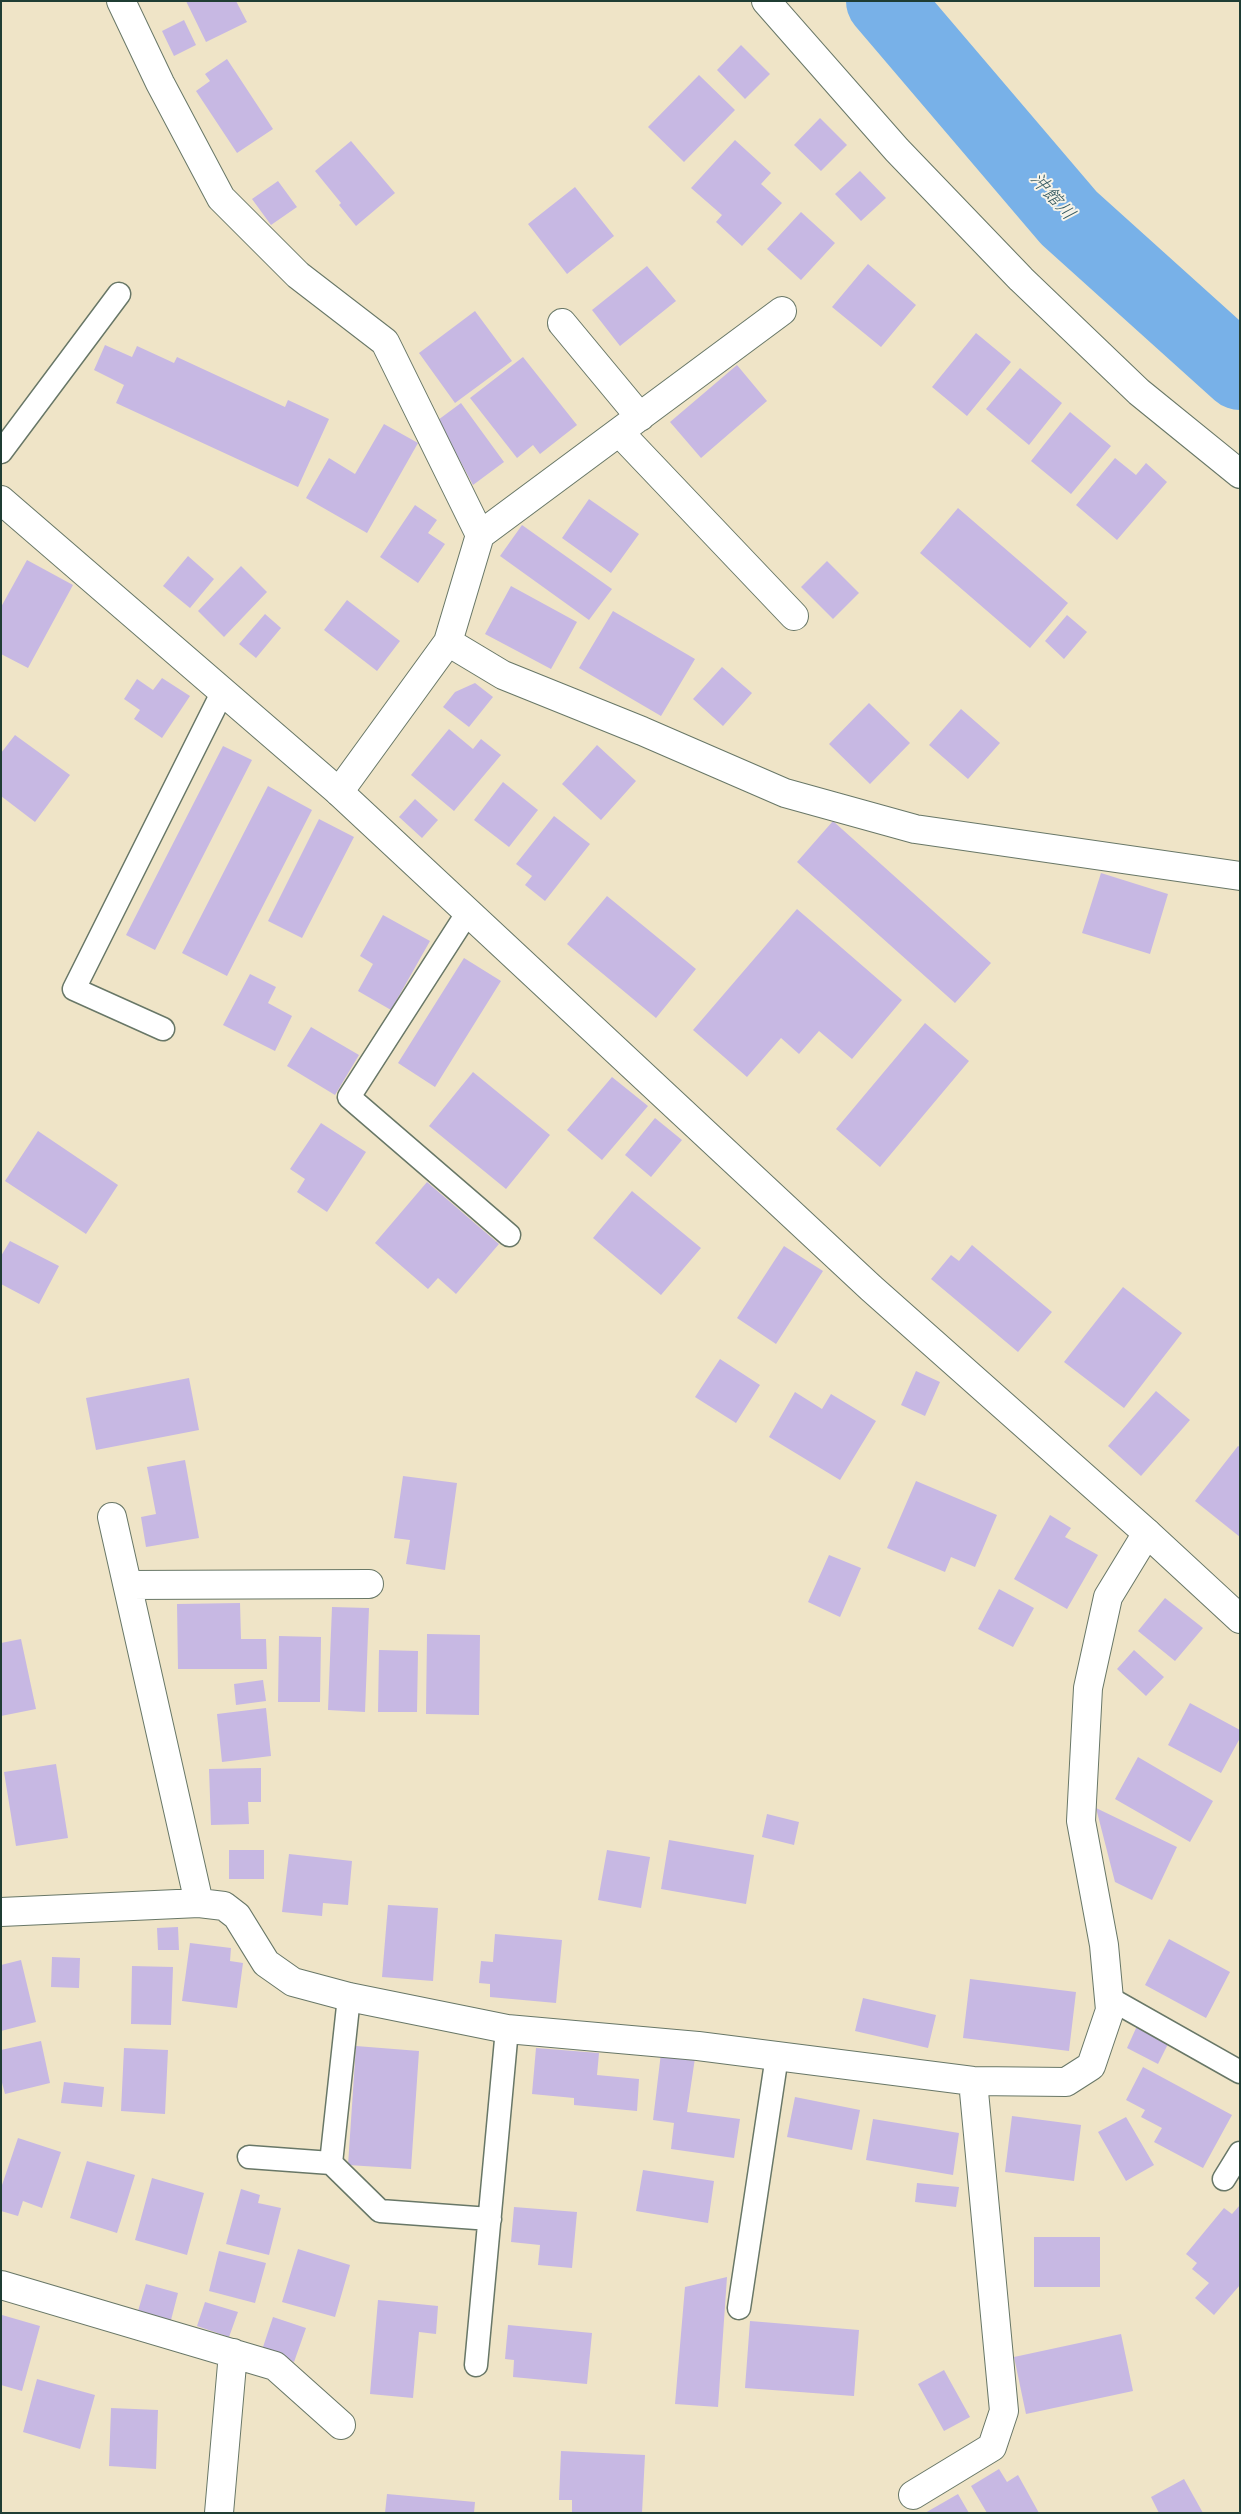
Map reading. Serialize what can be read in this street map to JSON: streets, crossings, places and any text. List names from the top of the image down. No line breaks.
{"water":["沖館川"]}
